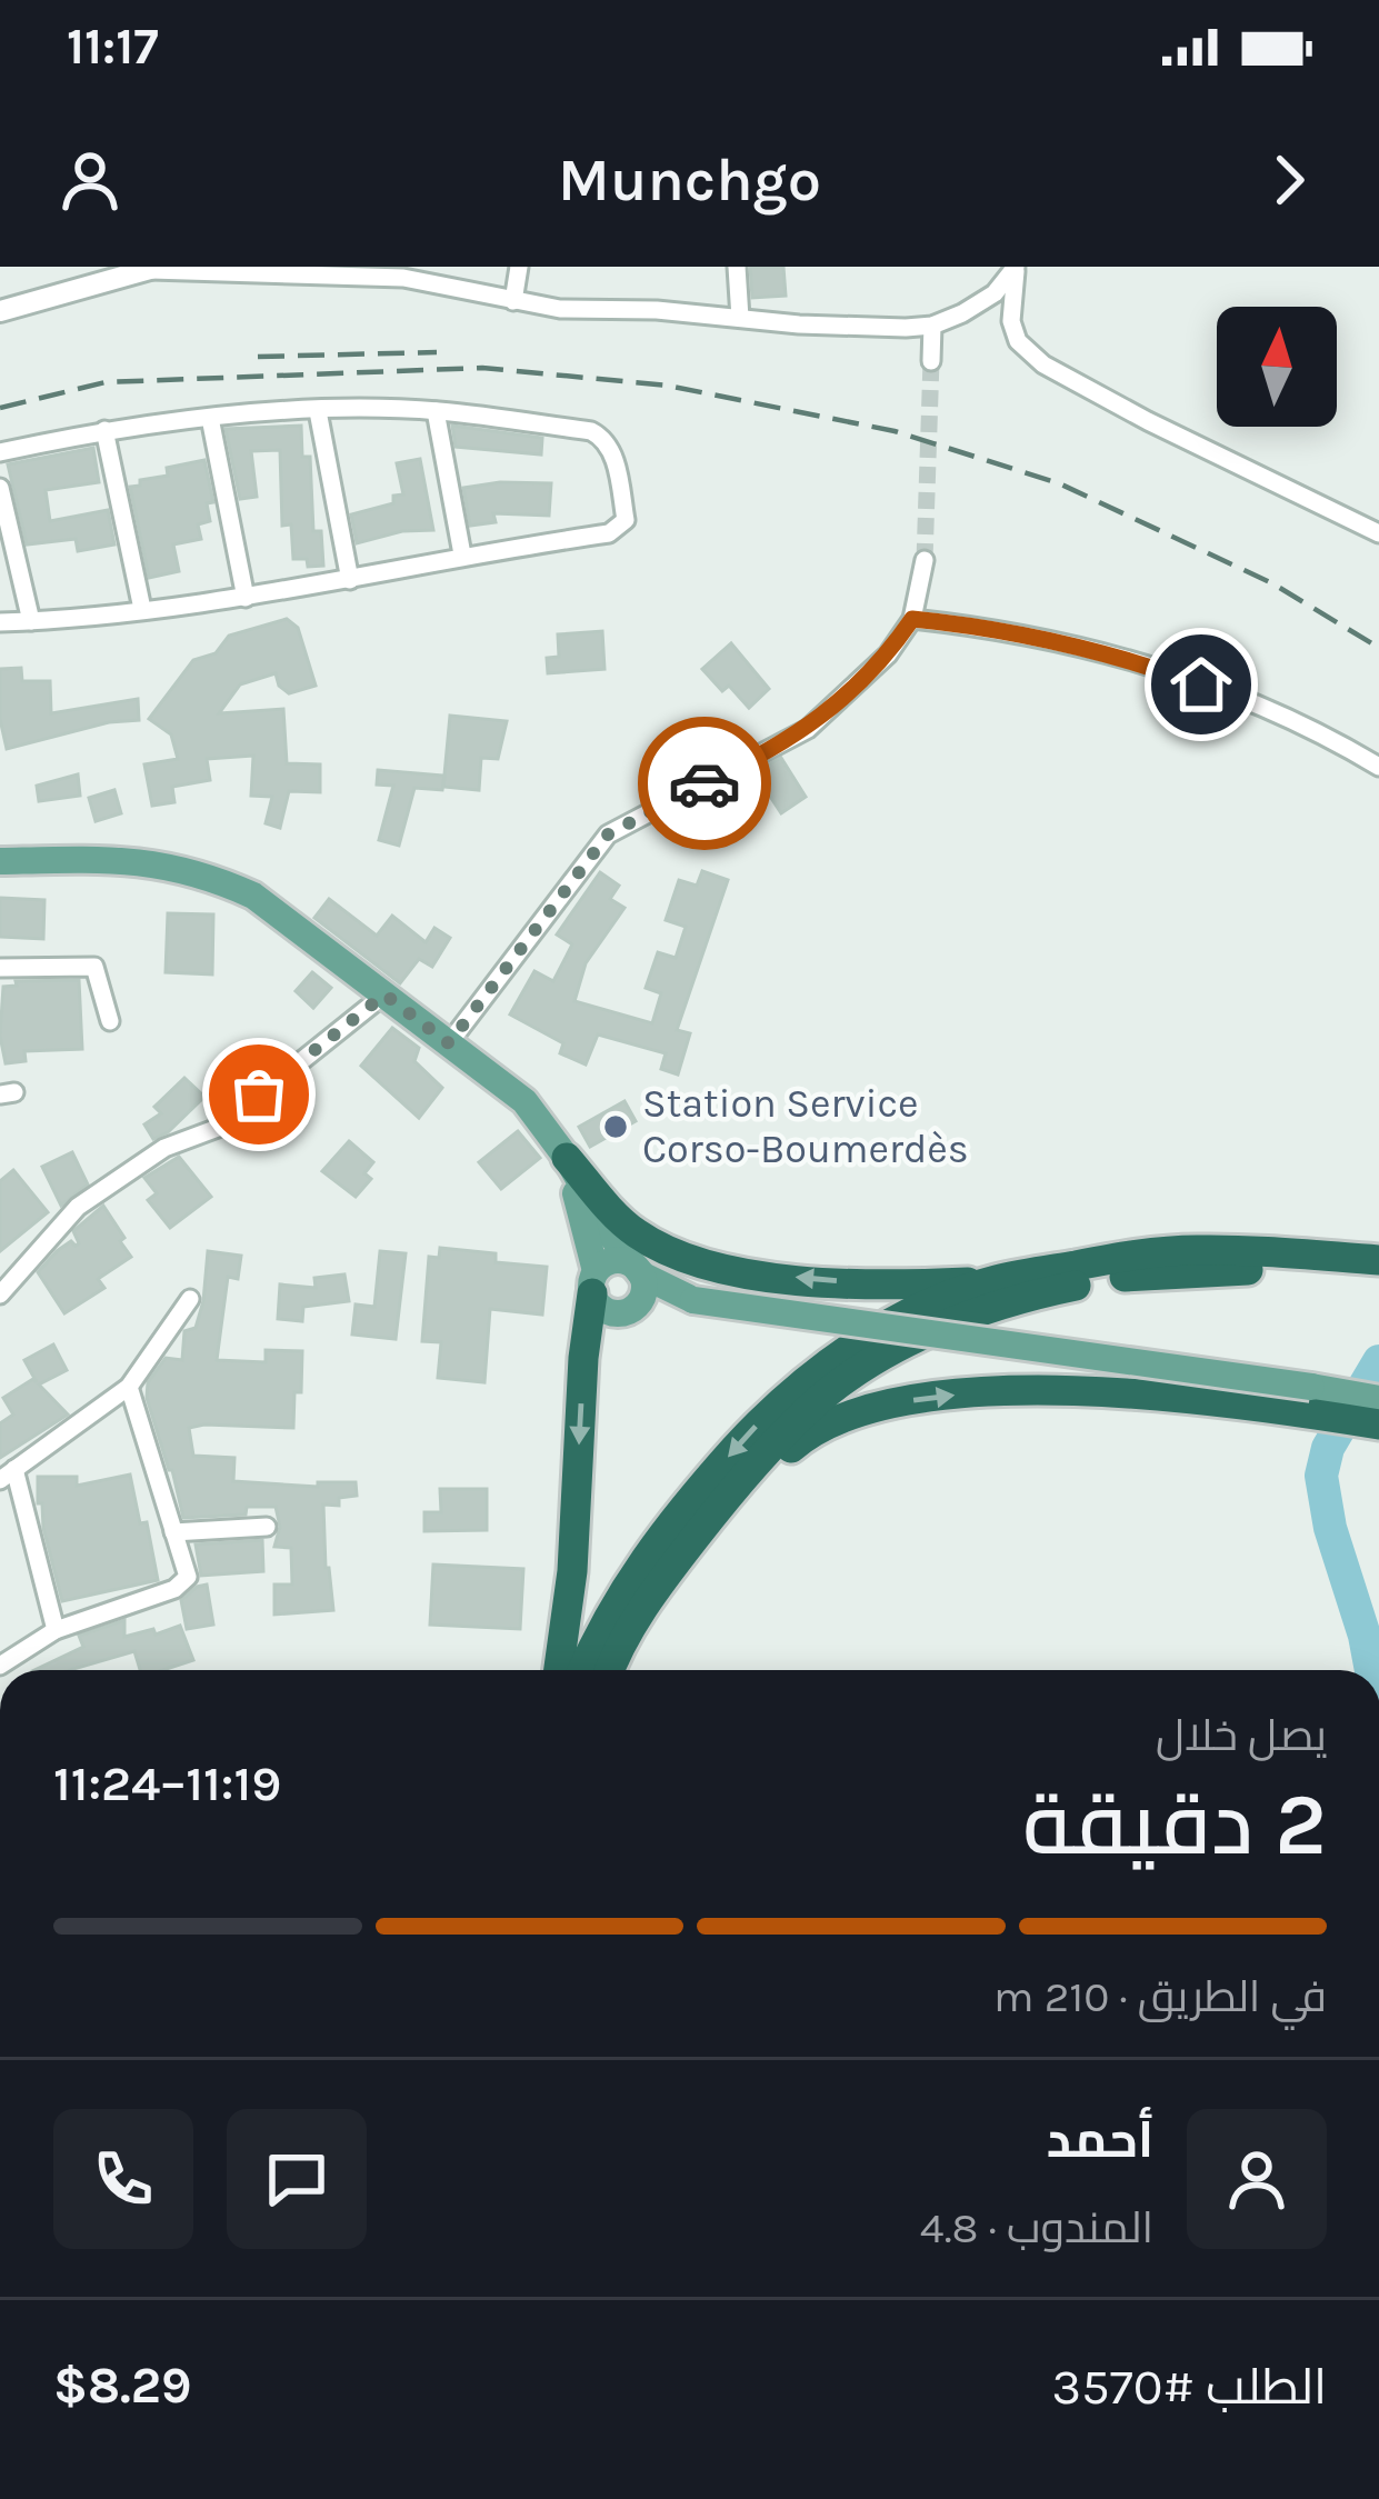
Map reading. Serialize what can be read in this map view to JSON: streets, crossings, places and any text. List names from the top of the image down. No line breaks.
{"places":["Station Service Corso-Boumerdès"],"north":"top","page":{"status":"11:17","header":"Munchgo","heading":["2 دقيقة","يصل خلال","11:19–11:24"],"panel":["أحمد","المندوب · 4.8","الطلب #3570","$8.29"],"bar":"في الطريق · 210 m"}}
